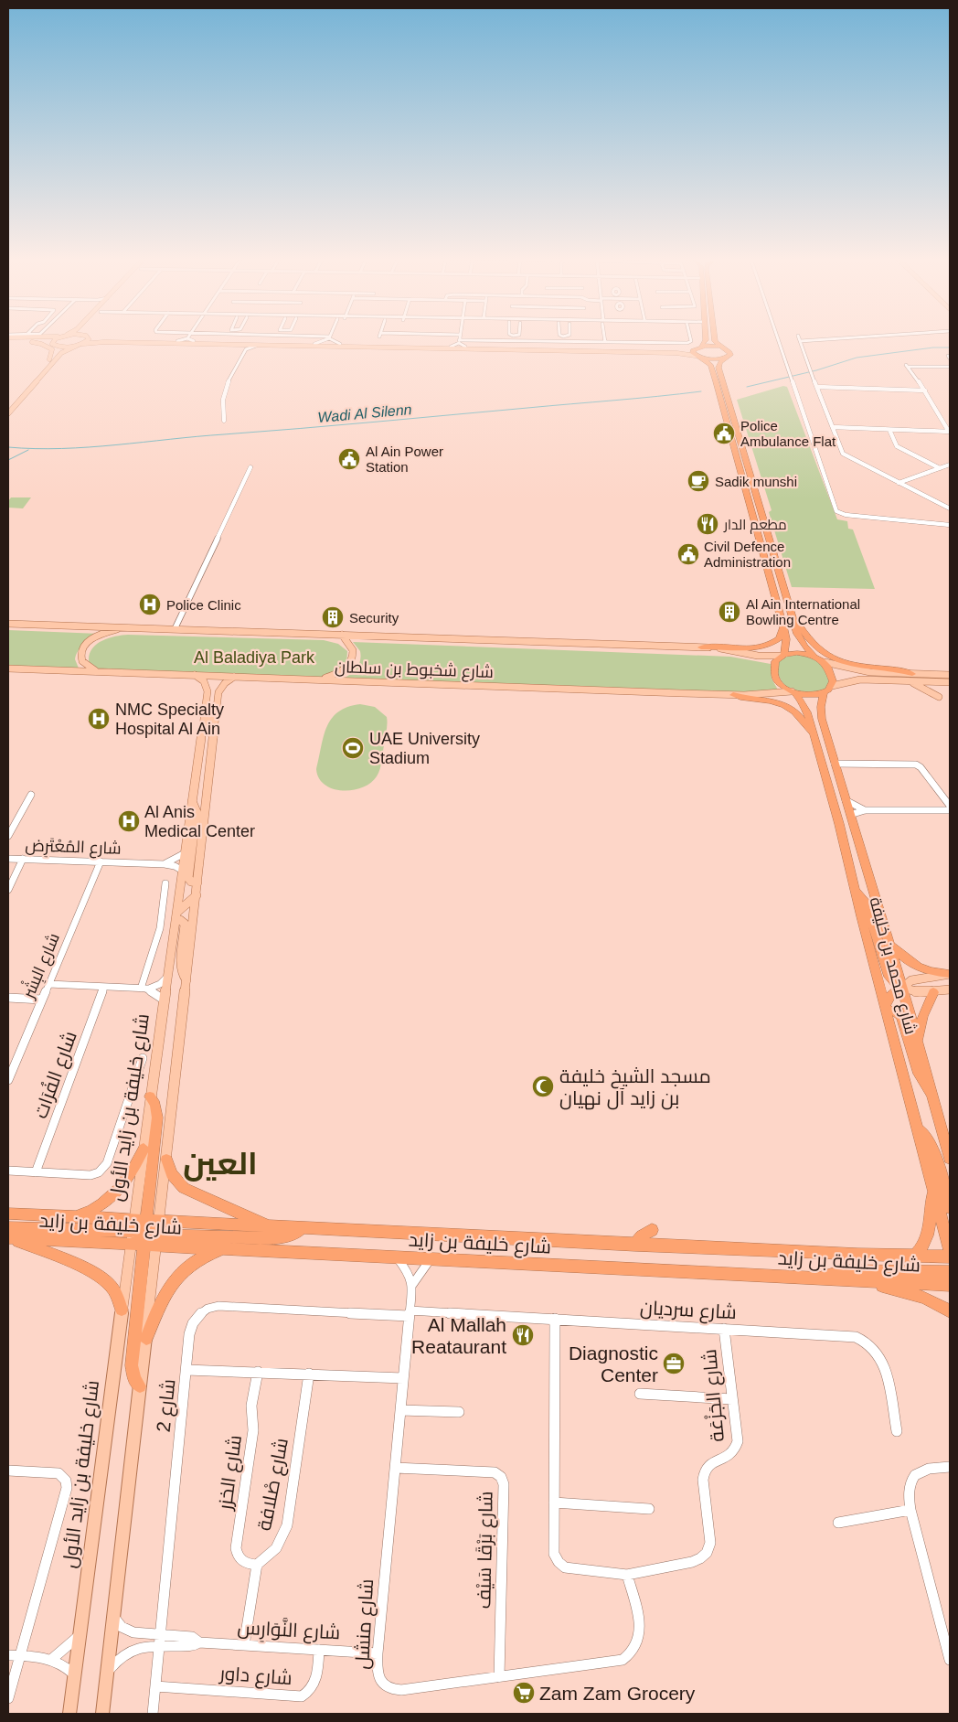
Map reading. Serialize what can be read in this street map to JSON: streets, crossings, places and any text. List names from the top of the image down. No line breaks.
{"streets":{"highway":["شارع محمد بن خليفة","شارع خليفة بن زايد"],"main road":["شارع شخبوط بن سلطان","شارع خليفة بن زايد الأول"],"street":["شارع المُعْتَرِض","شارع البِشْر","شارع الفُرَات","شارع سرديان","شارع الجَزْعَة","شارع 2","شارع الخزر","شارع صْلافة","شارع بَرْقَا سَيْف","شارع منشل","شارع النَّوَارِس","شارع داور"]},"crossings":[["شارع شخبوط بن سلطان","شارع محمد بن خليفة"],["شارع شخبوط بن سلطان","شارع خليفة بن زايد الأول"],["شارع المُعْتَرِض","شارع البِشْر"],["شارع المُعْتَرِض","شارع خليفة بن زايد الأول"],["شارع خليفة بن زايد الأول","شارع خليفة بن زايد"],["شارع خليفة بن زايد الأول","شارع النَّوَارِس"],["شارع خليفة بن زايد","شارع منشل"],["شارع سرديان","شارع الجَزْعَة"],["شارع سرديان","شارع 2"],["شارع سرديان","شارع منشل"],["شارع الجَزْعَة","شارع منشل"],["شارع 2","شارع منشل"],["شارع 2","شارع النَّوَارِس"],["شارع 2","شارع داور"],["شارع الخزر","شارع صْلافة"],["شارع بَرْقَا سَيْف","شارع منشل"],["شارع منشل","شارع النَّوَارِس"],["شارع النَّوَارِس","شارع داور"]],"districts":["العين"],"water":["Wadi Al Silenn"],"parks":["Al Baladiya Park"],"places":{"public building":["Police Ambulance Flat","Al Ain Power Station","Civil Defence Administration"],"cafe":["Sadik munshi"],"restaurant":["مطعم الدار","Al Mallah Reataurant"],"hospital":["Police Clinic","NMC Specialty Hospital Al Ain","Al Anis Medical Center"],"building":["Al Ain International Bowling Centre","Security"],"sports":["UAE University Stadium"],"mosque":["مسجد الشيخ خليفة بن زايد آل نهيان"],"office":["Diagnostic Center"],"supermarket":["Zam Zam Grocery"]}}
